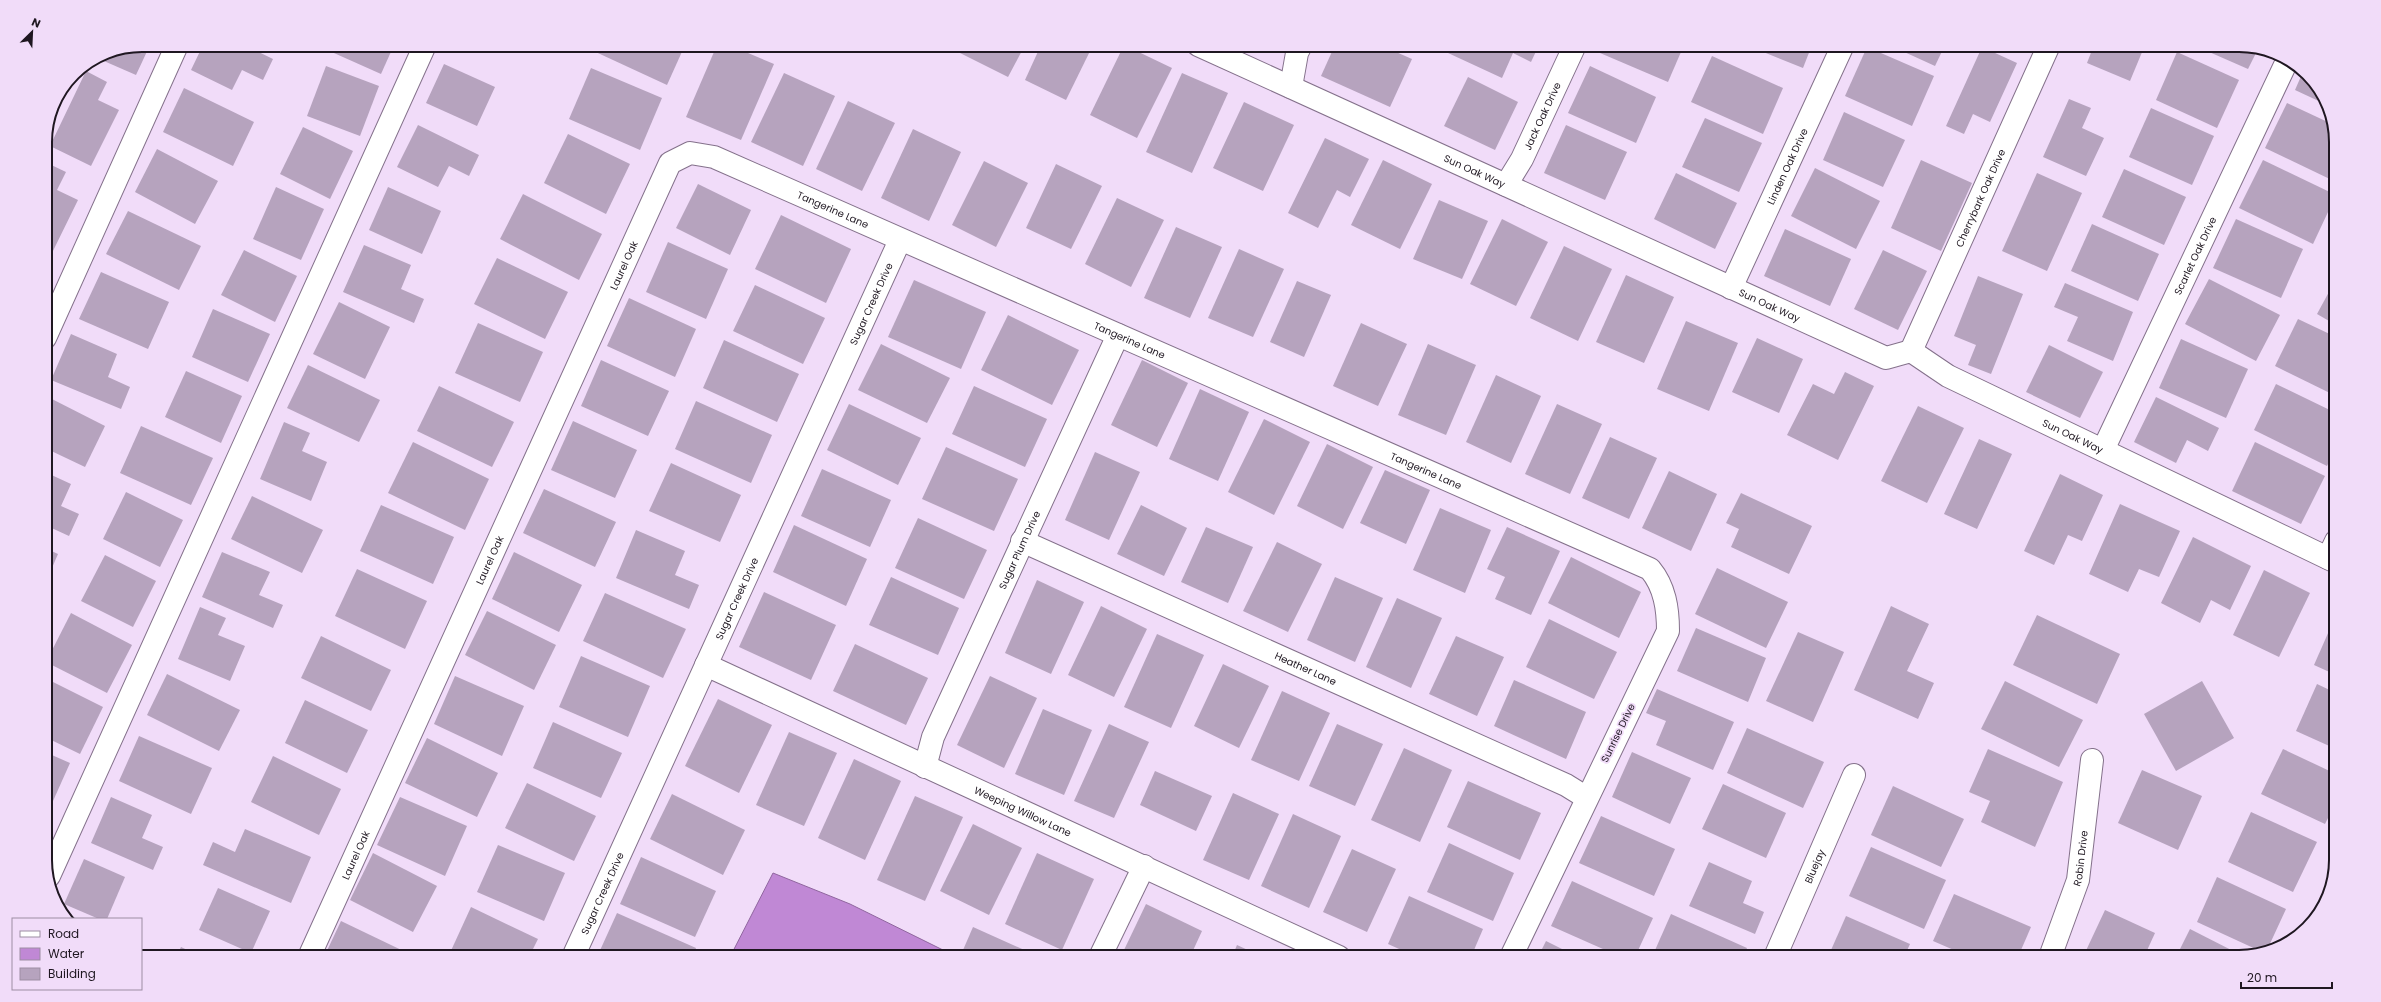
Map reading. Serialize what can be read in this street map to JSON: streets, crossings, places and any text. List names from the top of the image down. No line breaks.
{"streets":{"street":["Jack Oak Drive","Linden Oak Drive","Sun Oak Way","Cherrybark Oak Drive","Tangerine Lane","Scarlet Oak Drive","Laurel Oak","Sugar Creek Drive","Sugar Plum Drive","Heather Lane","Sunrise Drive","Weeping Willow Lane","Robin Drive","Bluejay"]},"crossings":[["Jack Oak Drive","Sun Oak Way"],["Linden Oak Drive","Sun Oak Way"],["Sun Oak Way","Cherrybark Oak Drive"],["Sun Oak Way","Scarlet Oak Drive"],["Tangerine Lane","Laurel Oak"],["Tangerine Lane","Sugar Creek Drive"],["Tangerine Lane","Sugar Plum Drive"],["Tangerine Lane","Sunrise Drive"],["Sugar Creek Drive","Weeping Willow Lane"],["Sugar Plum Drive","Heather Lane"],["Sugar Plum Drive","Weeping Willow Lane"],["Heather Lane","Sunrise Drive"]],"legend":["Road","Water","Building"],"scale_bar":"20 m","north":"top right"}
